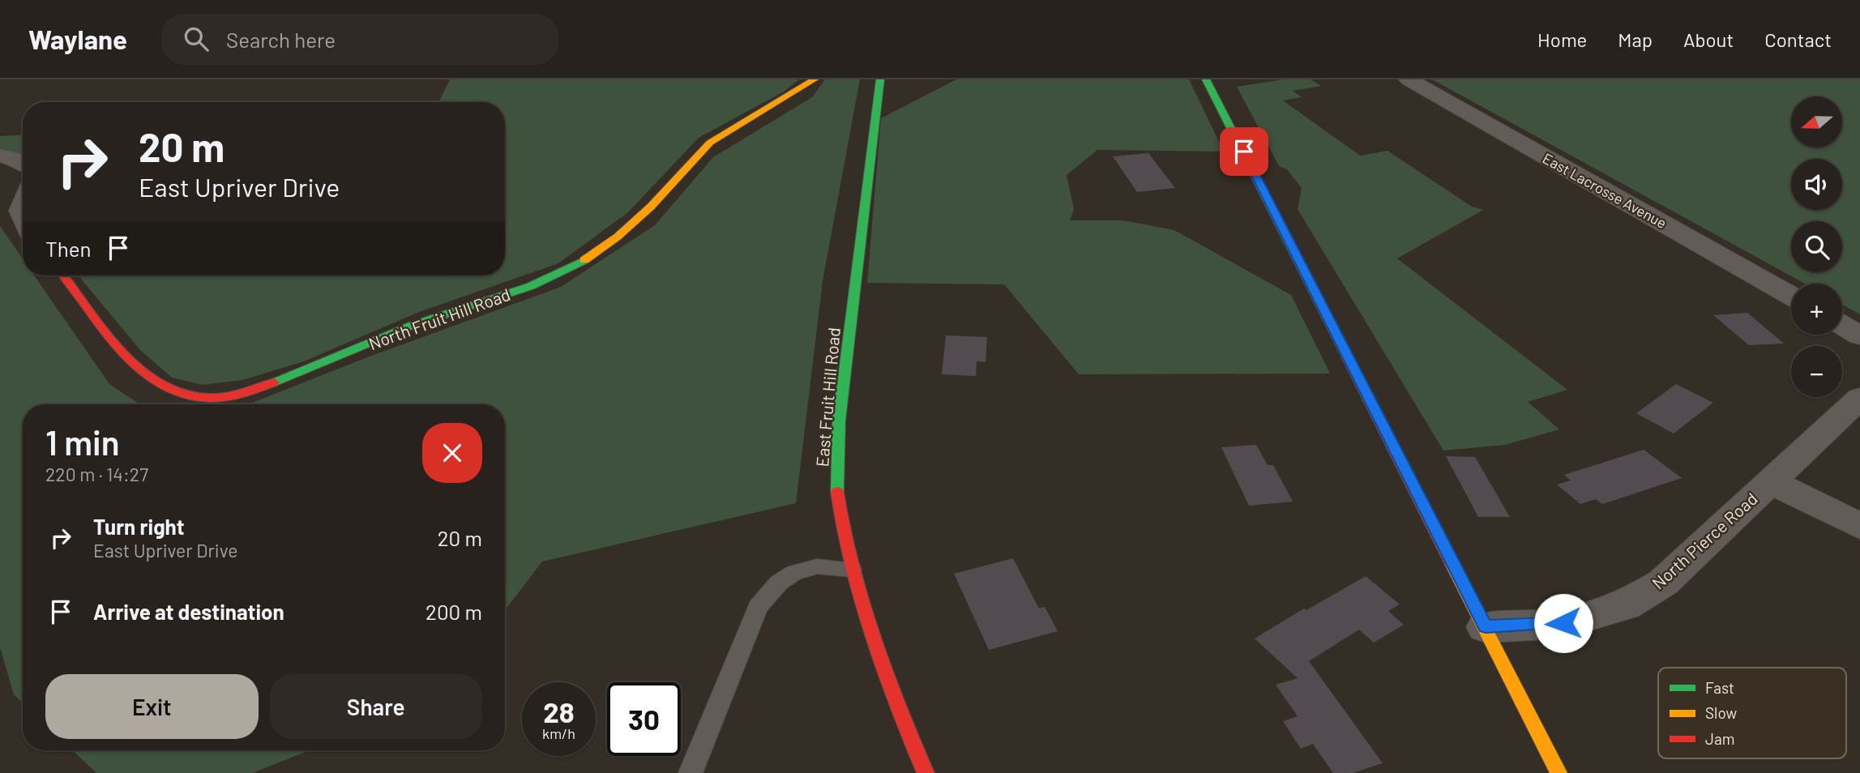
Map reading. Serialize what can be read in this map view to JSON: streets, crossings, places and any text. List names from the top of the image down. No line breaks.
{"streets":{"street":["East Lacrosse Avenue","North Fruit Hill Road","East Fruit Hill Road","North Pierce Road"]},"legend":["Fast","Slow","Jam"],"north":"left","page":{"header":"Waylane","search":"Search here","nav":["Home","Map","About","Contact"],"map_buttons":["+","−"],"turn":["20 m","East Upriver Drive"],"then":"Then","heading":["1 min","220 m · 14:27"],"list":[{"name":"Turn right","note":"East Upriver Drive","value":"20 m"},{"name":"Arrive at destination","value":"200 m"}],"buttons":["Exit","Share"],"speed":"28 km/h","limit":"30"}}
